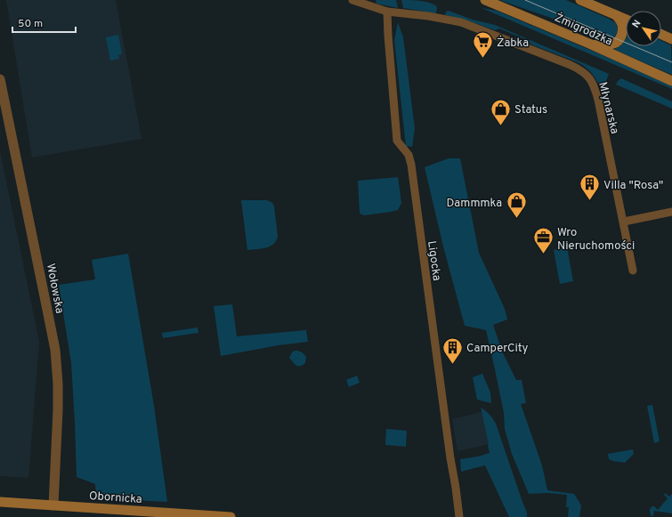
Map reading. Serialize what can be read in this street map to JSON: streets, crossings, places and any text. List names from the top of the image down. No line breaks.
{"streets":{"main road":["Żmigrodzka","Obornicka"],"street":["Młynarska","Ligocka","Wołowska"]},"crossings":[["Młynarska","Ligocka"],["Wołowska","Obornicka"]],"places":{"supermarket":["Żabka"],"shop":["Status","Dammmka"],"building":["Villa \"Rosa\"","CamperCity"],"office":["Wro Nieruchomości"]},"scale_bar":"50 m","north":"top left"}
